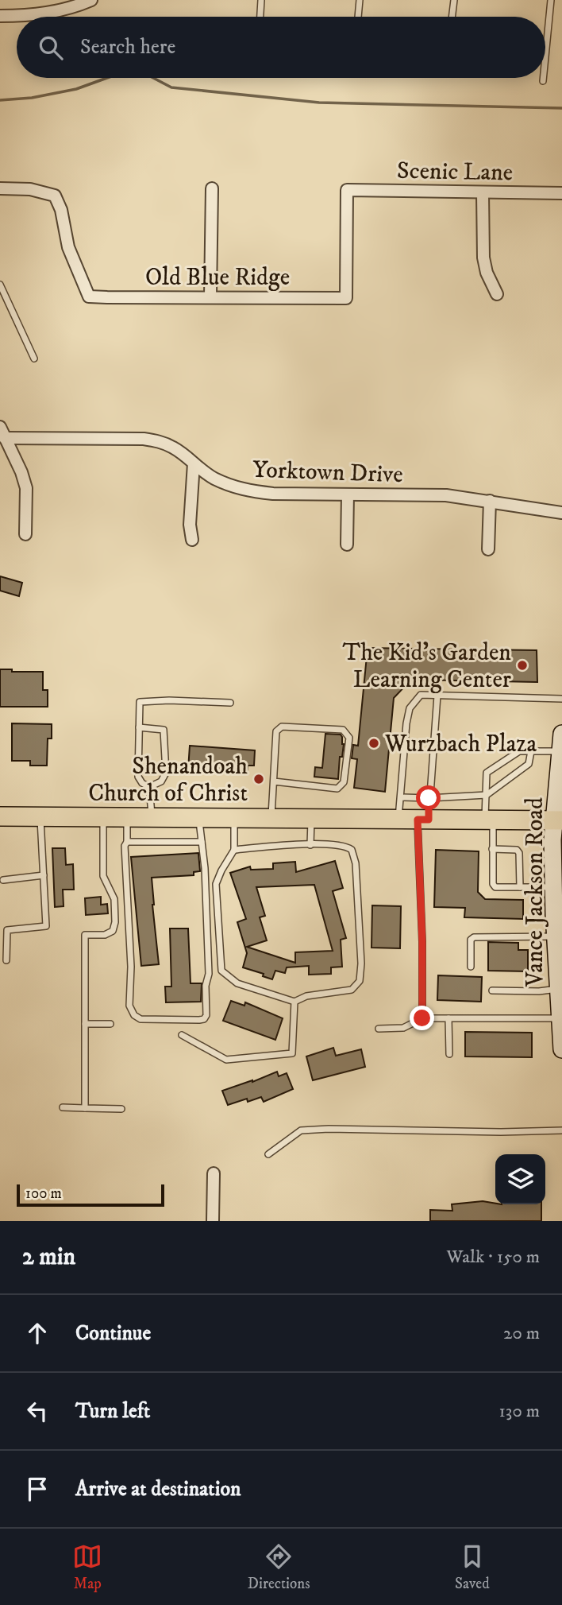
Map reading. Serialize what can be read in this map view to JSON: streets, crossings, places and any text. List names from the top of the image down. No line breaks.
{"streets":{"main road":["Vance Jackson Road"],"street":["Scenic Lane","Old Blue Ridge","Yorktown Drive"]},"crossings":[["Scenic Lane","Old Blue Ridge"]],"places":["The Kid's Garden Learning Center","Wurzbach Plaza","Shenandoah Church of Christ"],"scale_bar":"100 m","page":{"search":"Search here","scale":"100 m","heading":["2 min","Walk · 150 m"],"list":[["Continue","20 m"],["Turn left","130 m"],"Arrive at destination"],"nav":["Map","Directions","Saved"]}}
